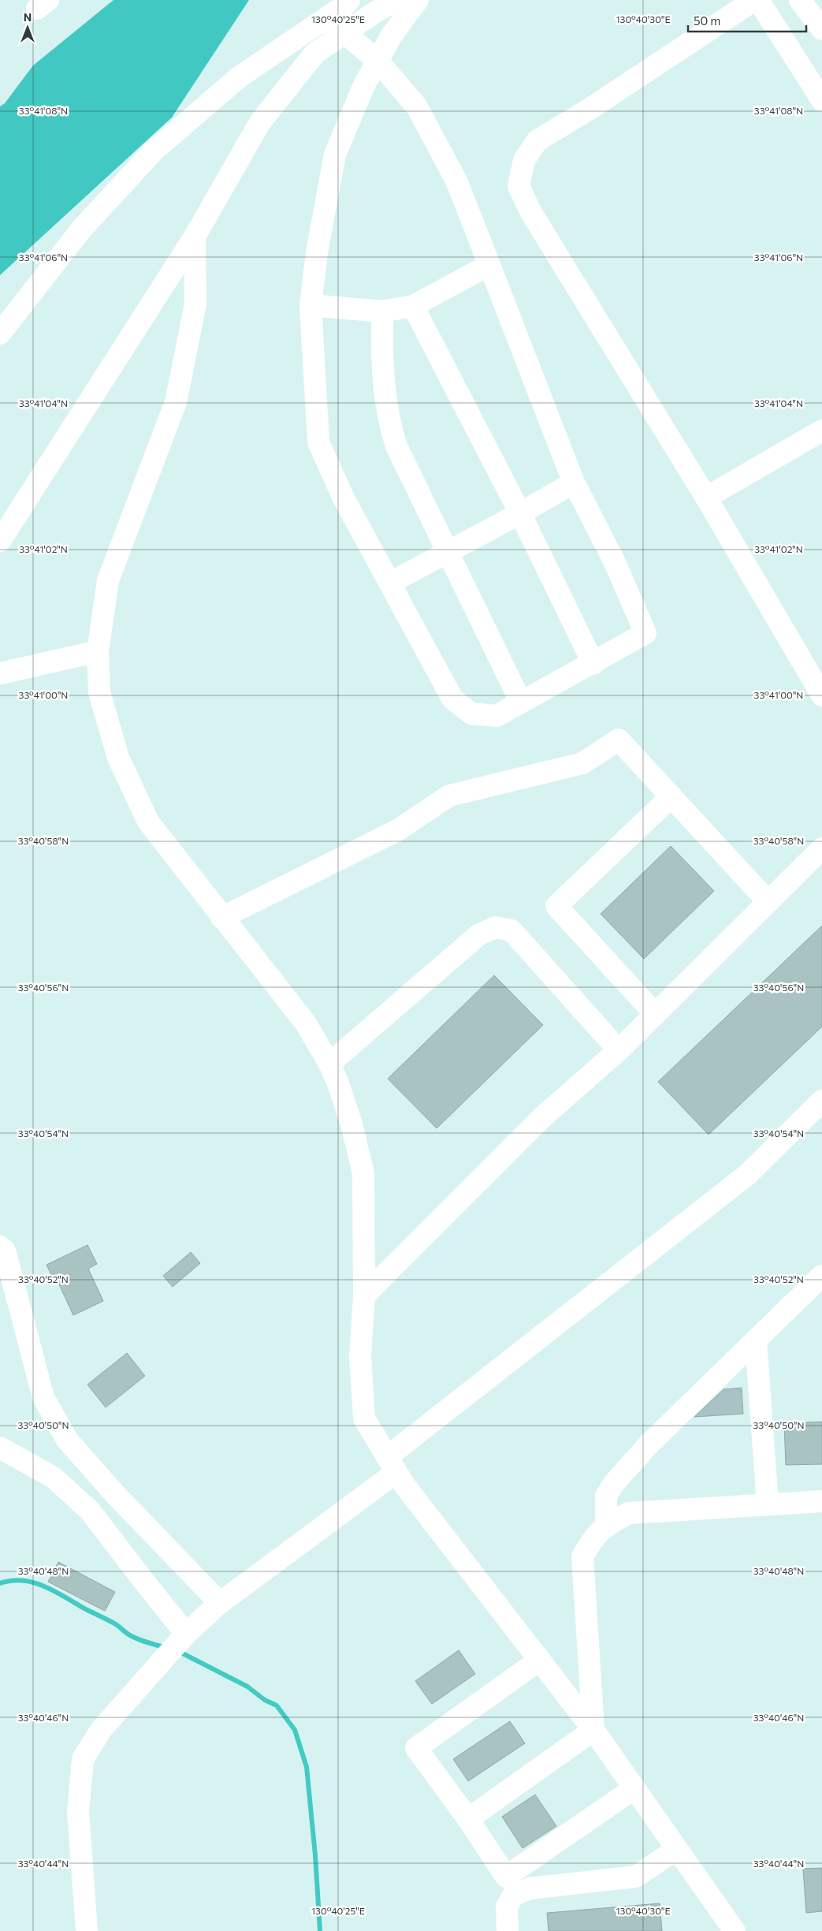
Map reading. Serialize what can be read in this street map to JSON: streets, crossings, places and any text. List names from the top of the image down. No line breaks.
{"scale_bar":"50 m","north":"top","coordinates":["130°40'25\"E","130°40'30\"E","33°41'08\"N","33°41'06\"N","33°41'04\"N","33°41'02\"N","33°41'00\"N","33°40'58\"N","33°40'56\"N","33°40'54\"N","33°40'52\"N","33°40'50\"N","33°40'48\"N","33°40'46\"N","33°40'44\"N"]}
